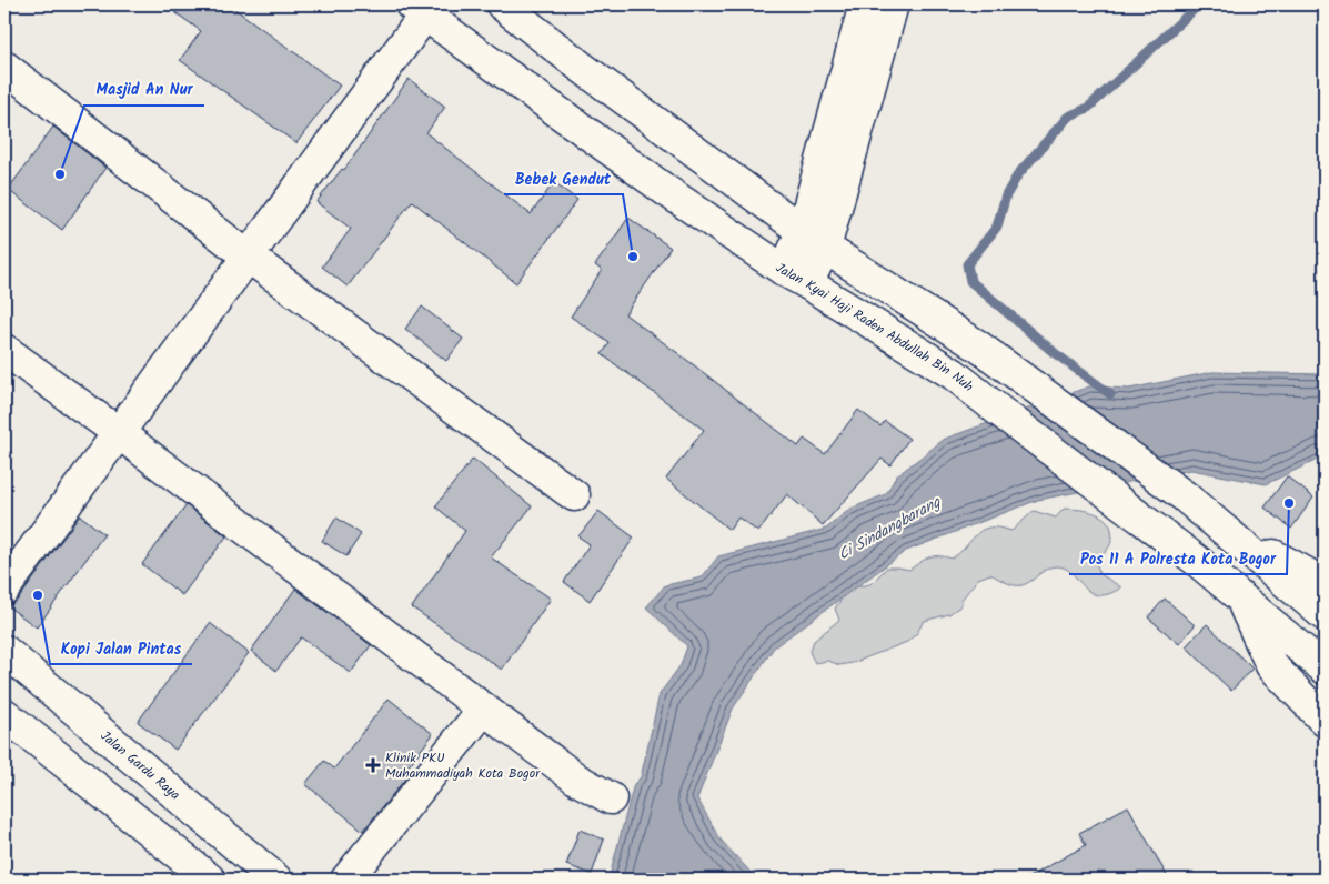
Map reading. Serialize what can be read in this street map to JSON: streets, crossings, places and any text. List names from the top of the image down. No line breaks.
{"streets":{"main road":["Jalan Kyai Haji Raden Abdullah Bin Nuh","Jalan Gardu Raya"]},"water":["Ci Sindangbarang"],"places":{"other":["Masjid An Nur","Bebek Gendut","Pos 11 A Polresta Kota Bogor","Kopi Jalan Pintas"],"health":["Klinik PKU Muhammadiyah Kota Bogor"]}}
